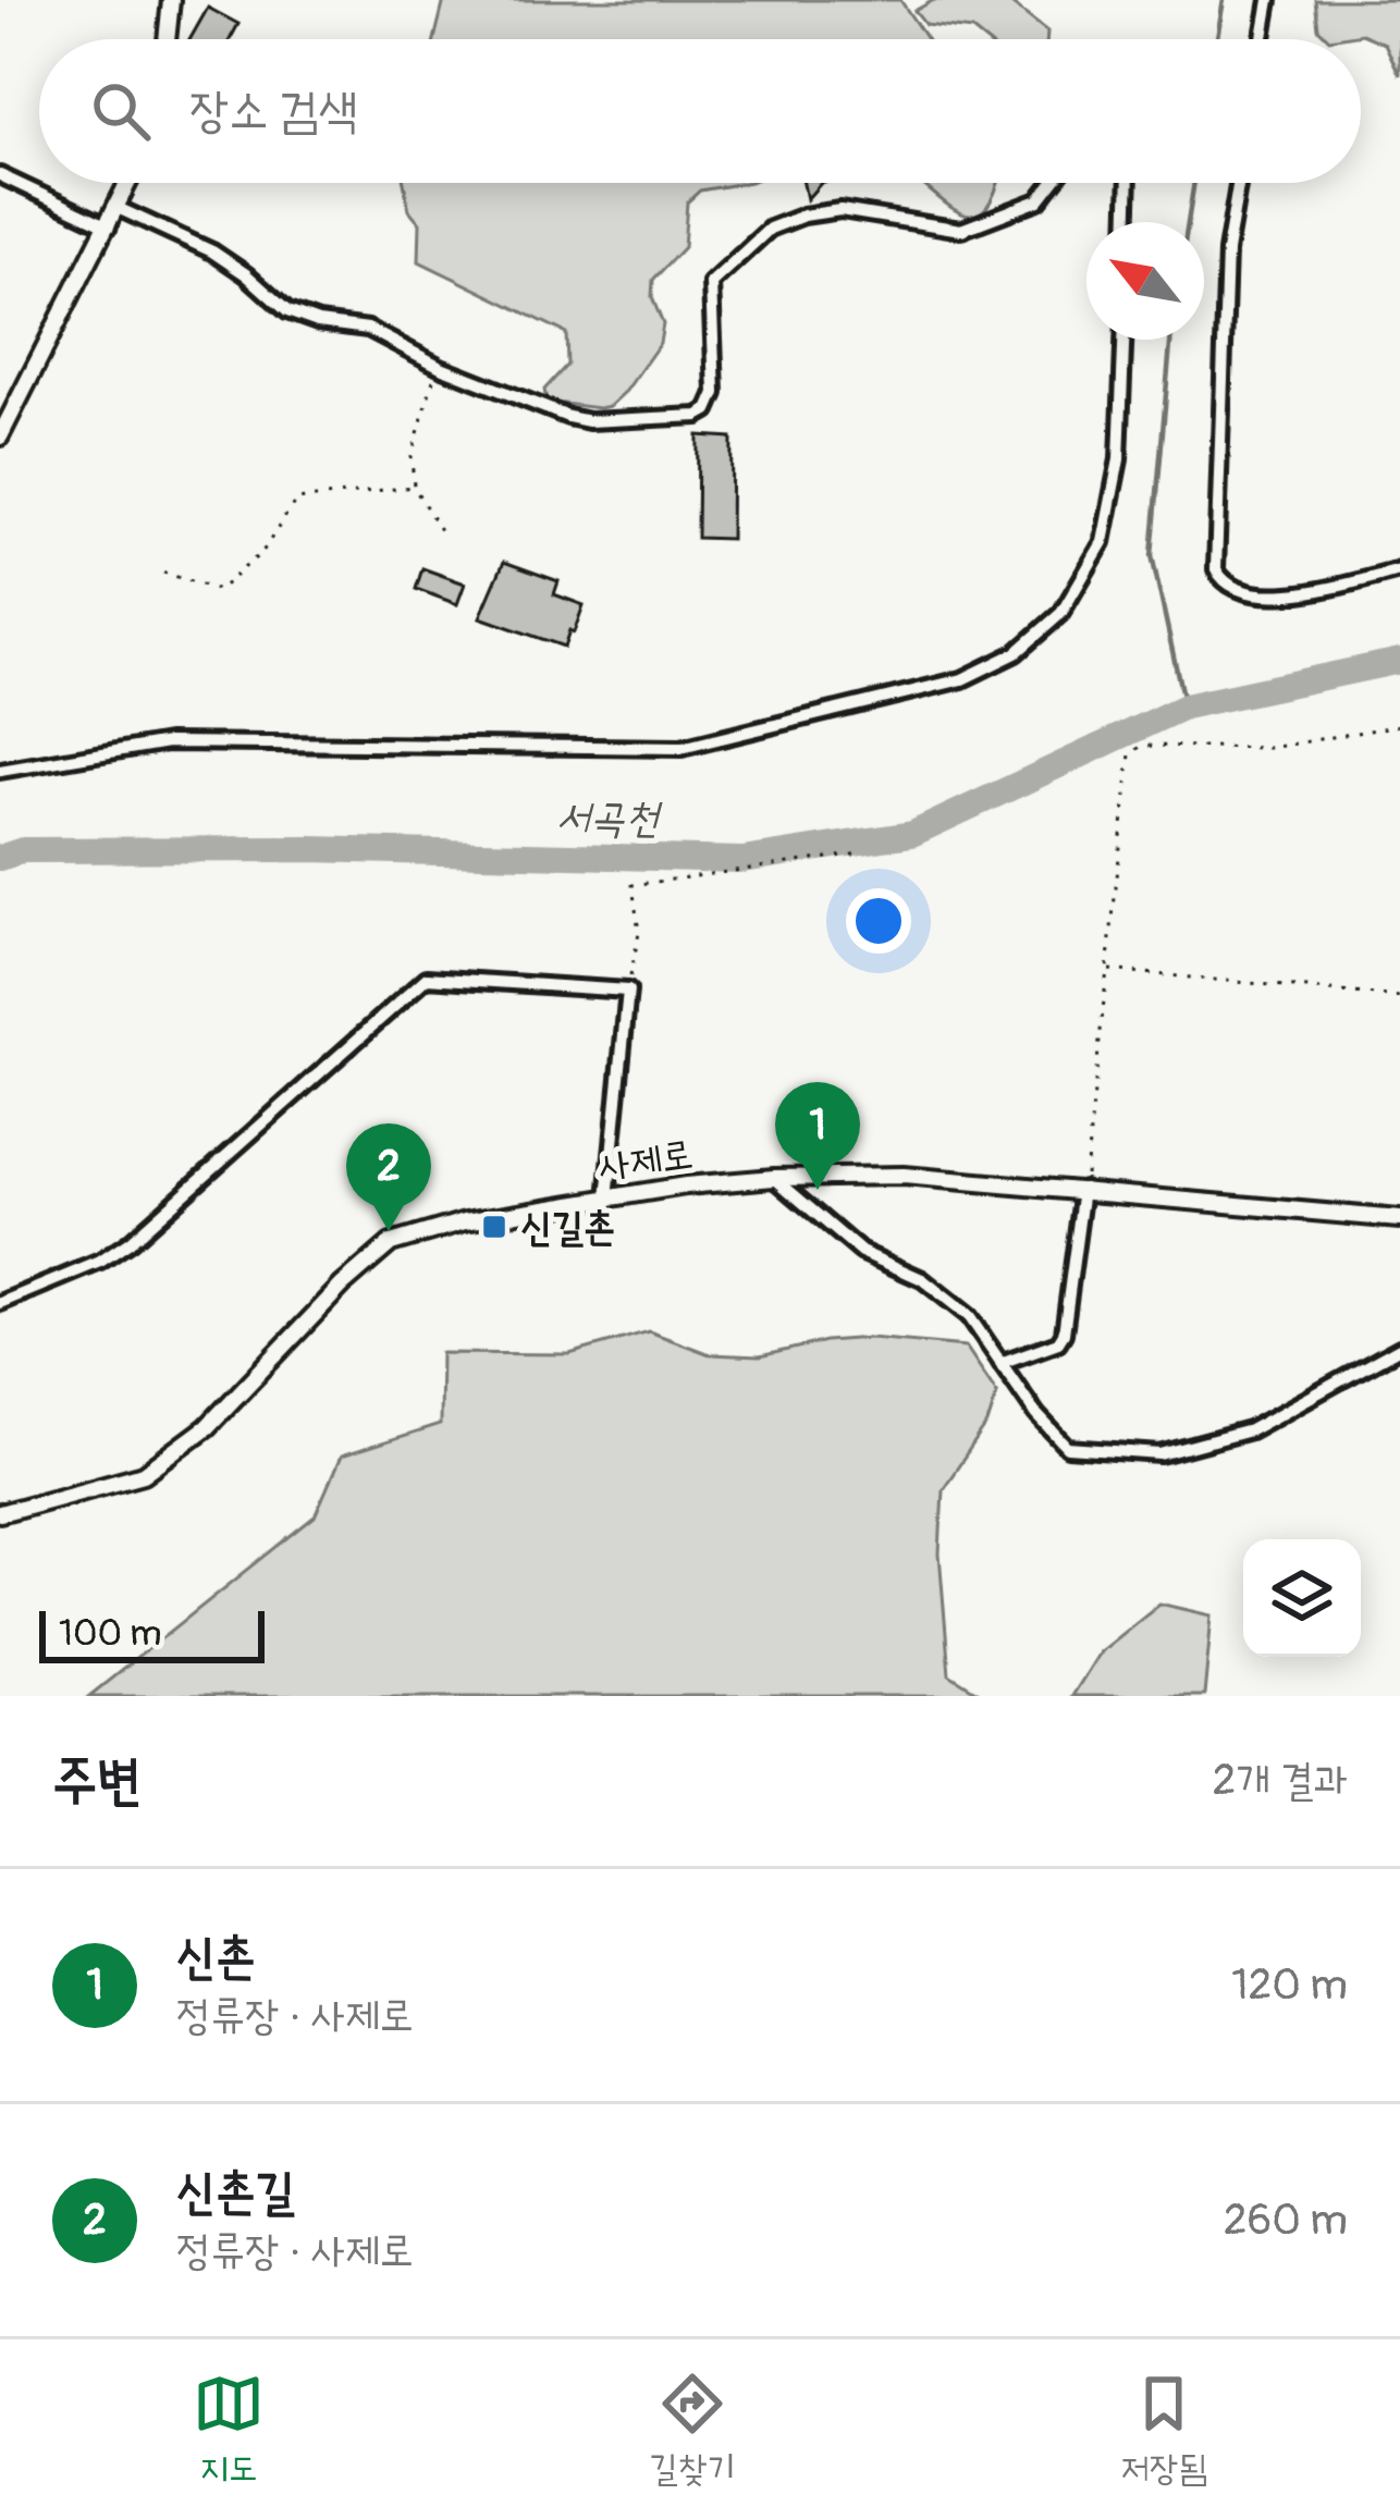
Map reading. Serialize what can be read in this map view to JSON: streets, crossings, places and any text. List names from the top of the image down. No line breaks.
{"streets":{"street":["사제로"]},"water":["서곡천"],"places":{"transit":["신길촌"]},"scale_bar":"100 m","north":"top left","page":{"search":"장소 검색","pins":["1","2"],"scale":"100 m","heading":["주변","2개 결과"],"list":[{"mark":"1","name":"신촌","note":"정류장 · 사제로","value":"120 m"},{"mark":"2","name":"신촌길","note":"정류장 · 사제로","value":"260 m"}],"nav":["지도","길찾기","저장됨"]}}
